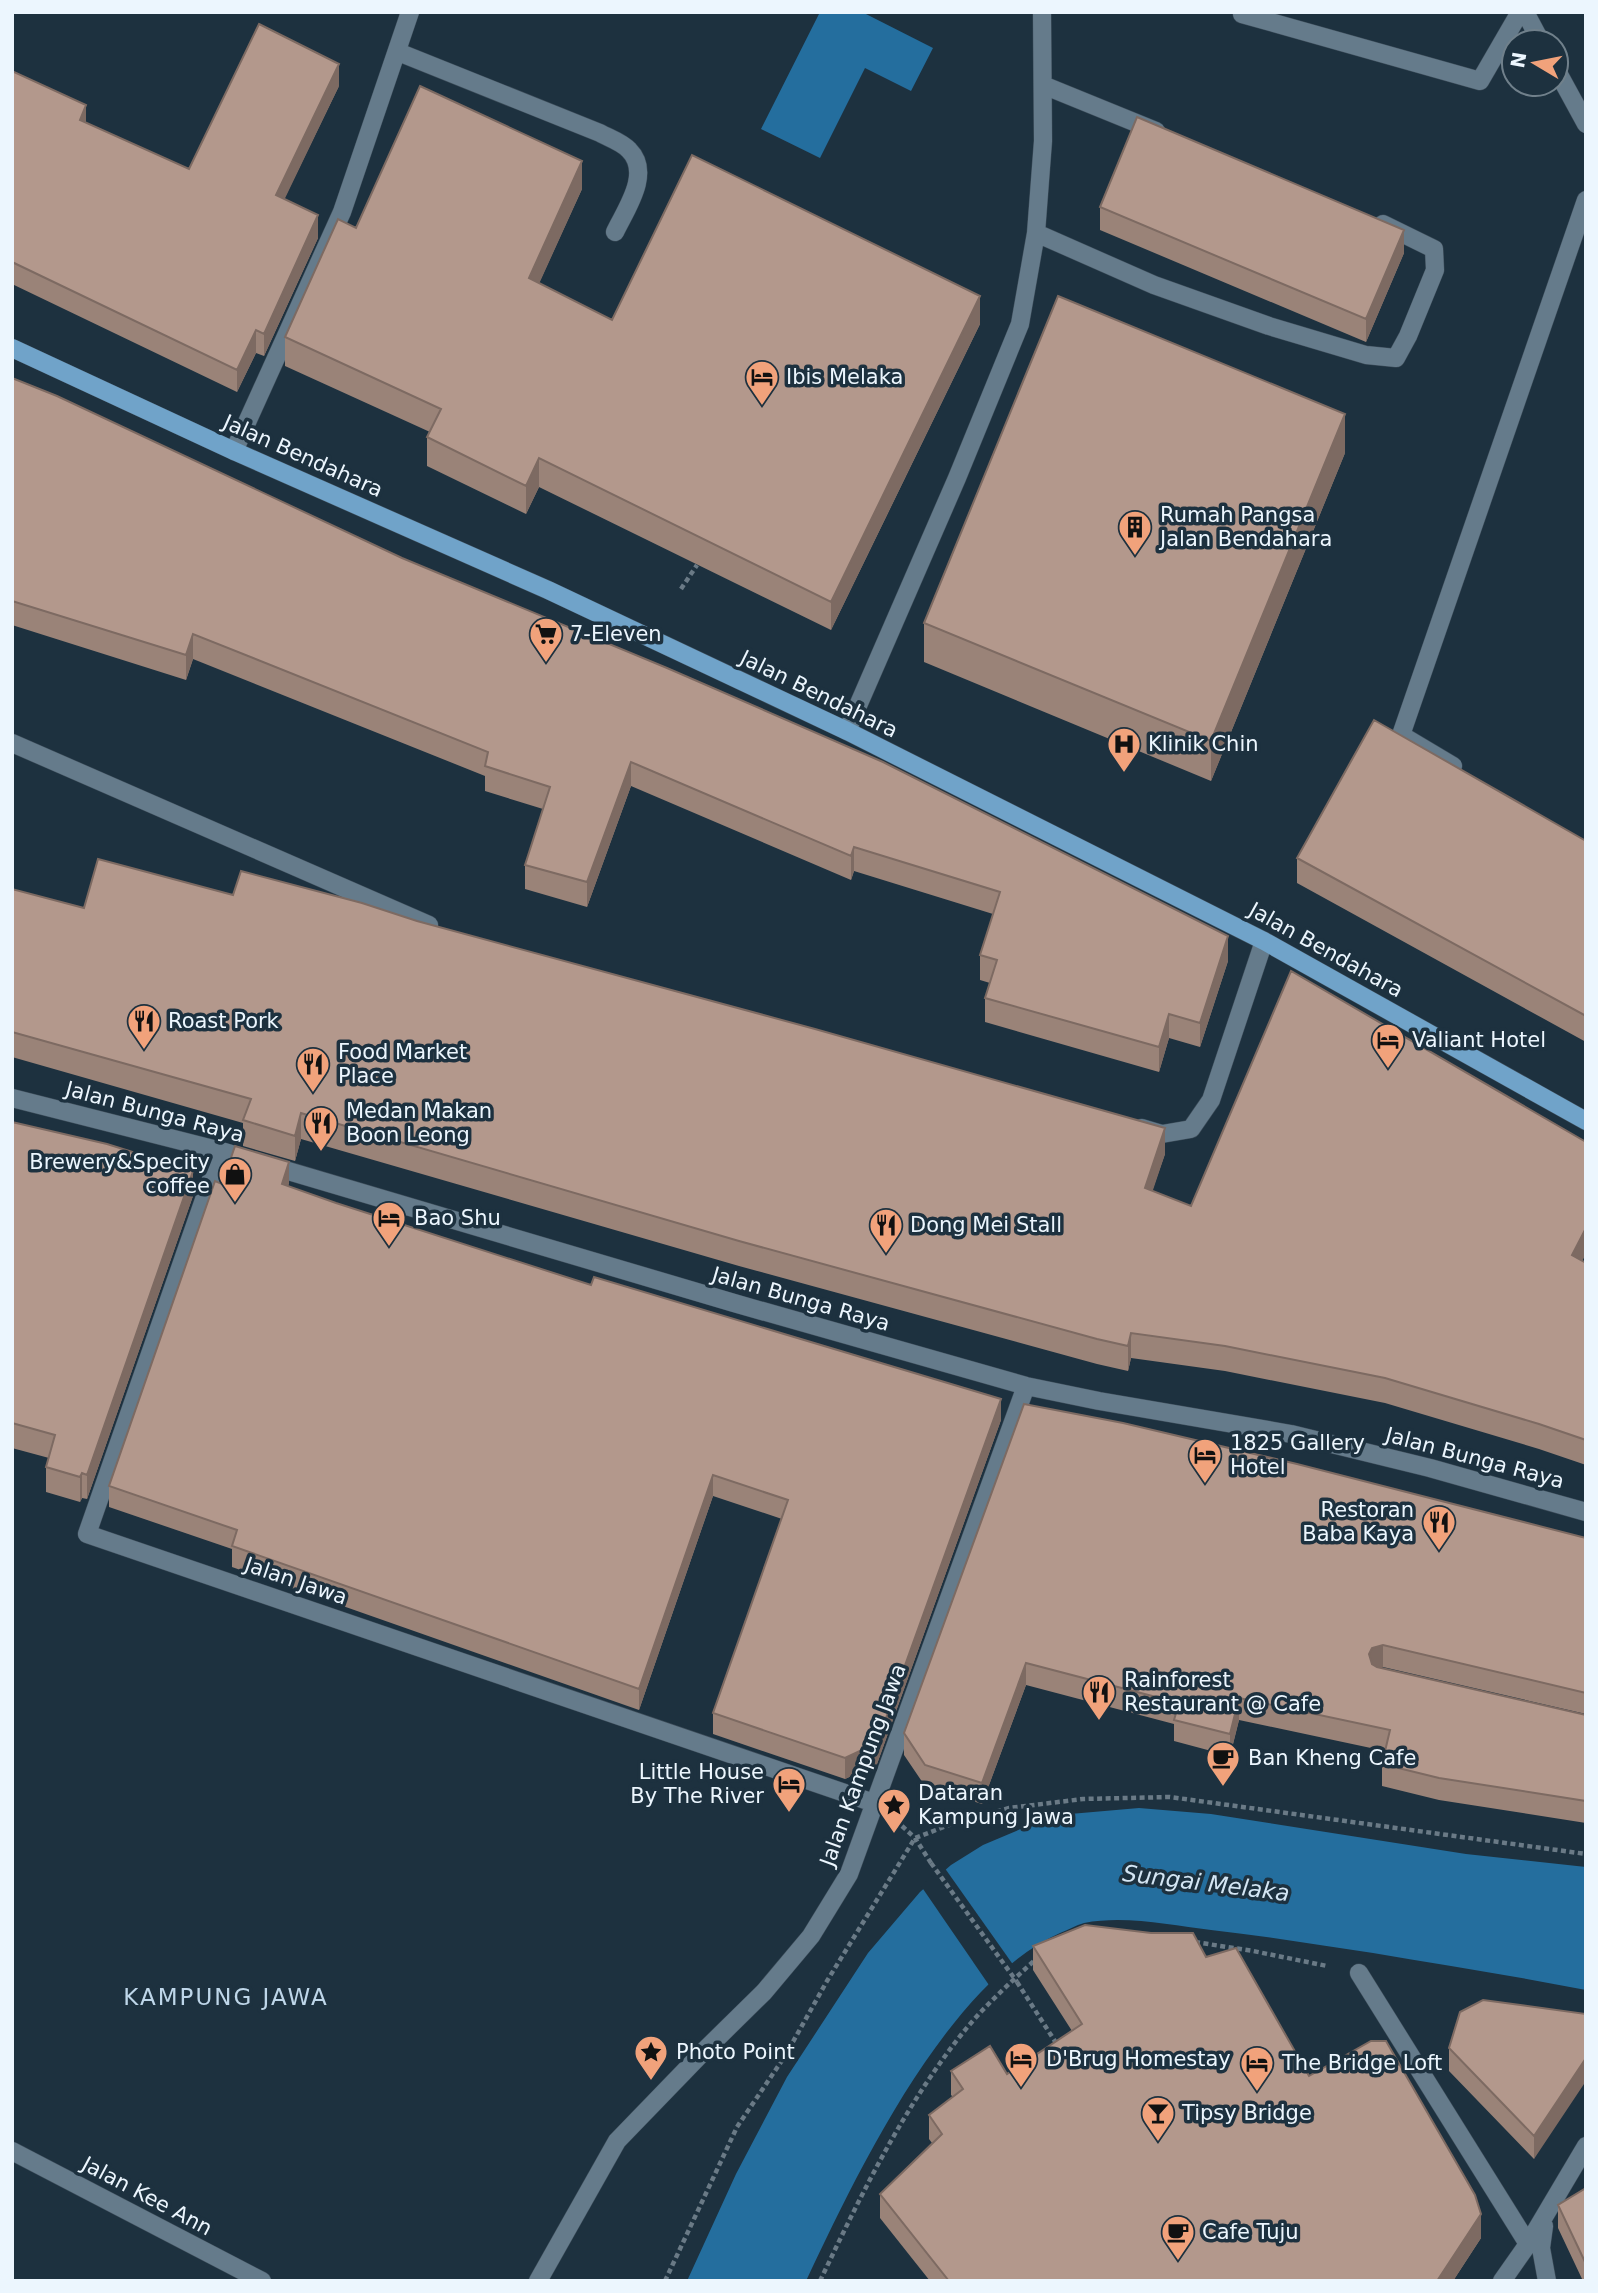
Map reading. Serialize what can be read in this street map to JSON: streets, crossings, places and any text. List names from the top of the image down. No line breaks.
{"streets":{"main road":["Jalan Bendahara"],"street":["Jalan Bunga Raya","Jalan Jawa","Jalan Kampung Jawa","Jalan Kee Ann"]},"crossings":[["Jalan Bunga Raya","Jalan Jawa"],["Jalan Bunga Raya","Jalan Kampung Jawa"],["Jalan Jawa","Jalan Kampung Jawa"]],"districts":["KAMPUNG JAWA"],"water":["Sungai Melaka"],"places":{"hotel":["Ibis Melaka","Valiant Hotel","Bao Shu","1825 Gallery Hotel","Little House By The River","D'Brug Homestay","The Bridge Loft"],"building":["Rumah Pangsa Jalan Bendahara"],"supermarket":["7-Eleven"],"hospital":["Klinik Chin"],"restaurant":["Roast Pork","Food Market Place","Medan Makan Boon Leong","Dong Mei Stall","Restoran Baba Kaya","Rainforest Restaurant @ Cafe"],"shop":["Brewery&Specity coffee"],"cafe":["Ban Kheng Cafe","Cafe Tuju"],"place":["Dataran Kampung Jawa","Photo Point"],"bar":["Tipsy Bridge"]},"north":"left"}
